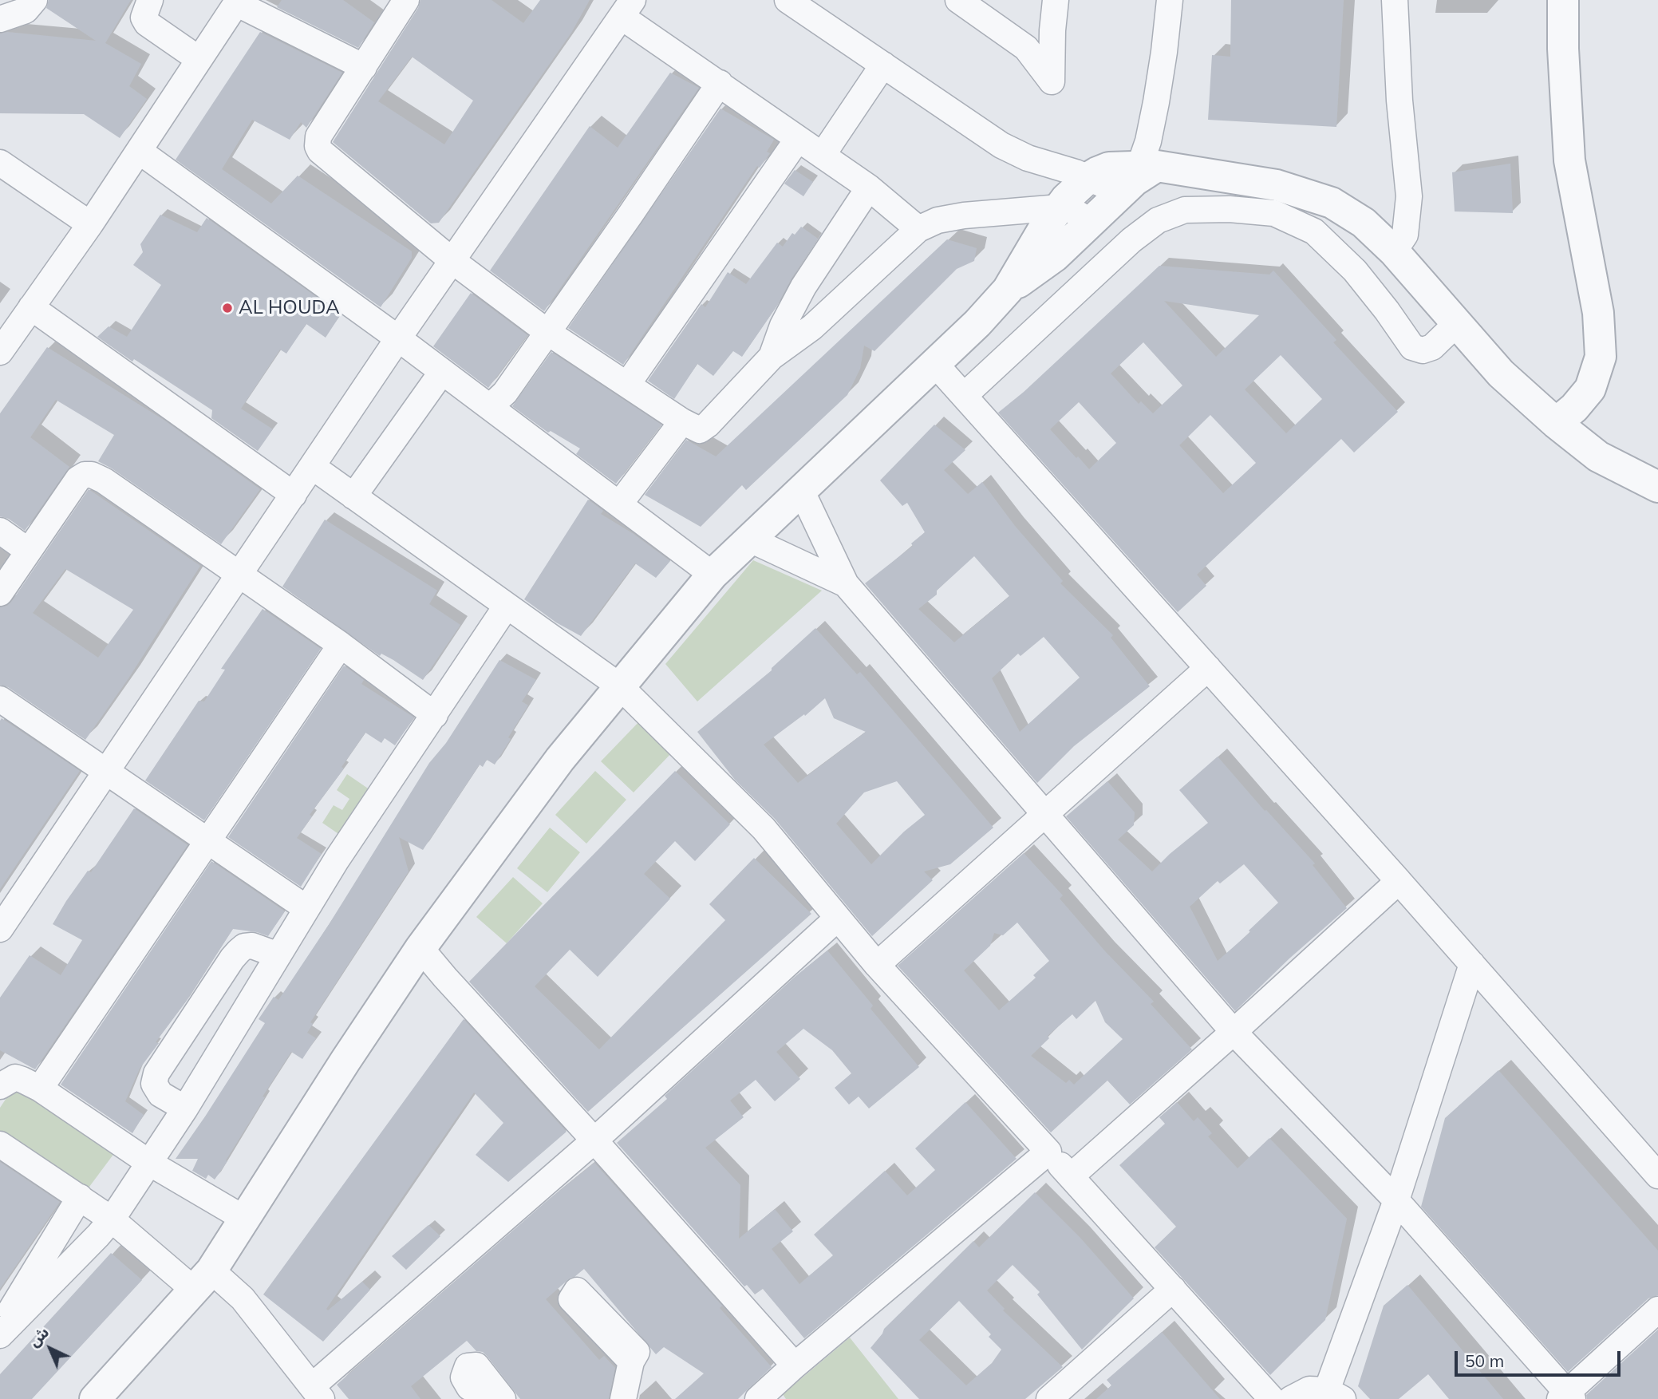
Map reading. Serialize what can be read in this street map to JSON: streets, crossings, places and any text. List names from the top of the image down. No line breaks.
{"places":["AL HOUDA"],"scale_bar":"50 m","north":"top left"}
